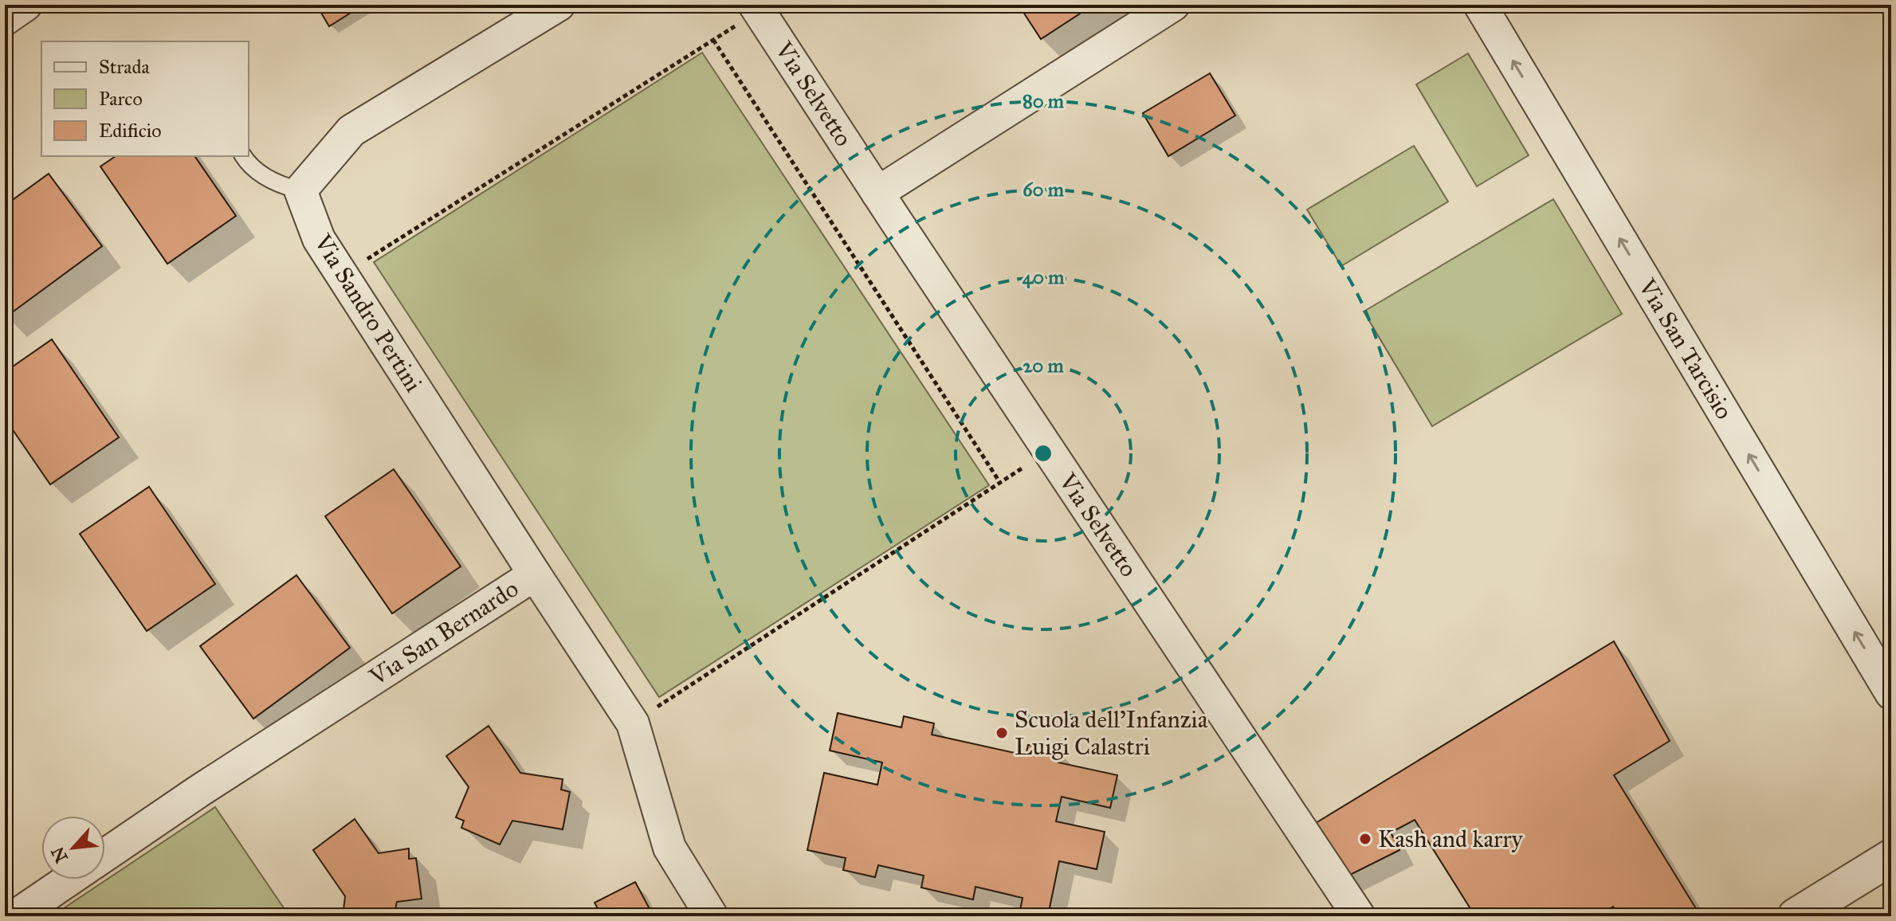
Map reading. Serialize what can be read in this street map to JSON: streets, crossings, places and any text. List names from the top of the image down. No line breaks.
{"streets":{"street":["Via Selvetto","Via Sandro Pertini","Via San Tarcisio","Via San Bernardo"]},"crossings":[["Via Sandro Pertini","Via San Bernardo"]],"one_way":["Via San Tarcisio"],"places":["Scuola dell'Infanzia Luigi Calastri","Kash and karry"],"legend":["Strada","Parco","Edificio"],"north":"bottom left","rings":["80 m","60 m","40 m","20 m"]}
